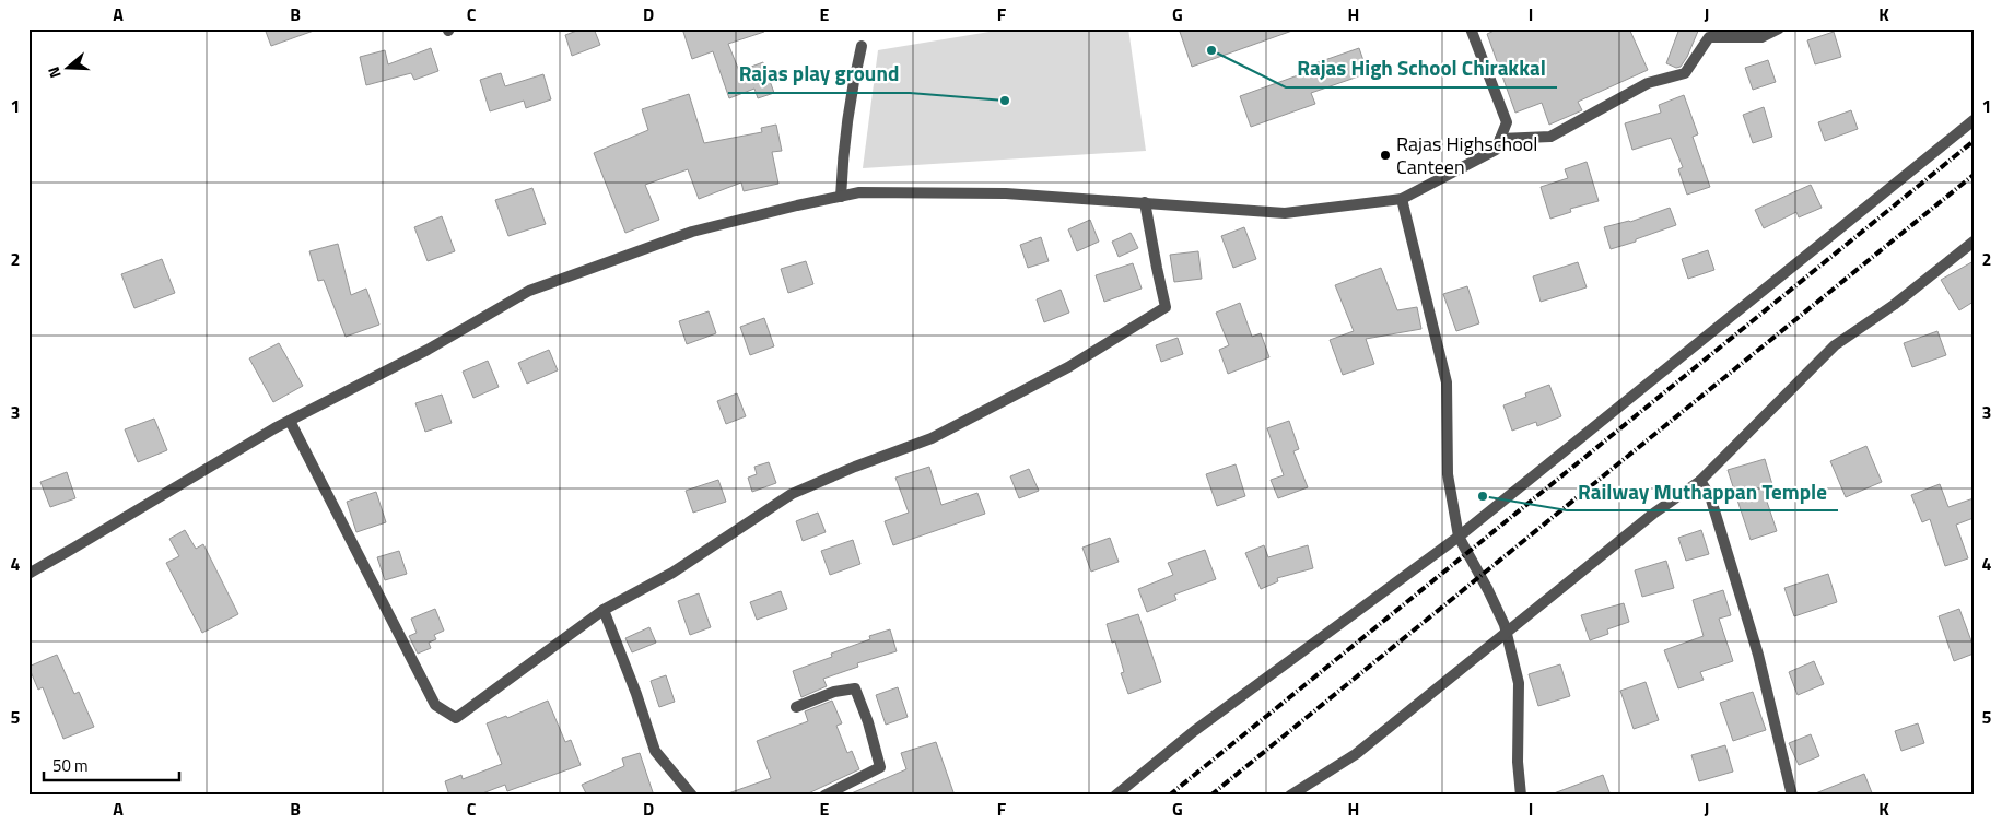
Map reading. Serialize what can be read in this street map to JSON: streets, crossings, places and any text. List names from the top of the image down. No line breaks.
{"places":["Rajas High School Chirakkal","Rajas play ground","Rajas Highschool Canteen","Railway Muthappan Temple"],"scale_bar":"50 m","north":"left","grid":{"columns":["A","B","C","D","E","F","G","H","I","J","K"],"rows":["1","2","3","4","5"]}}
